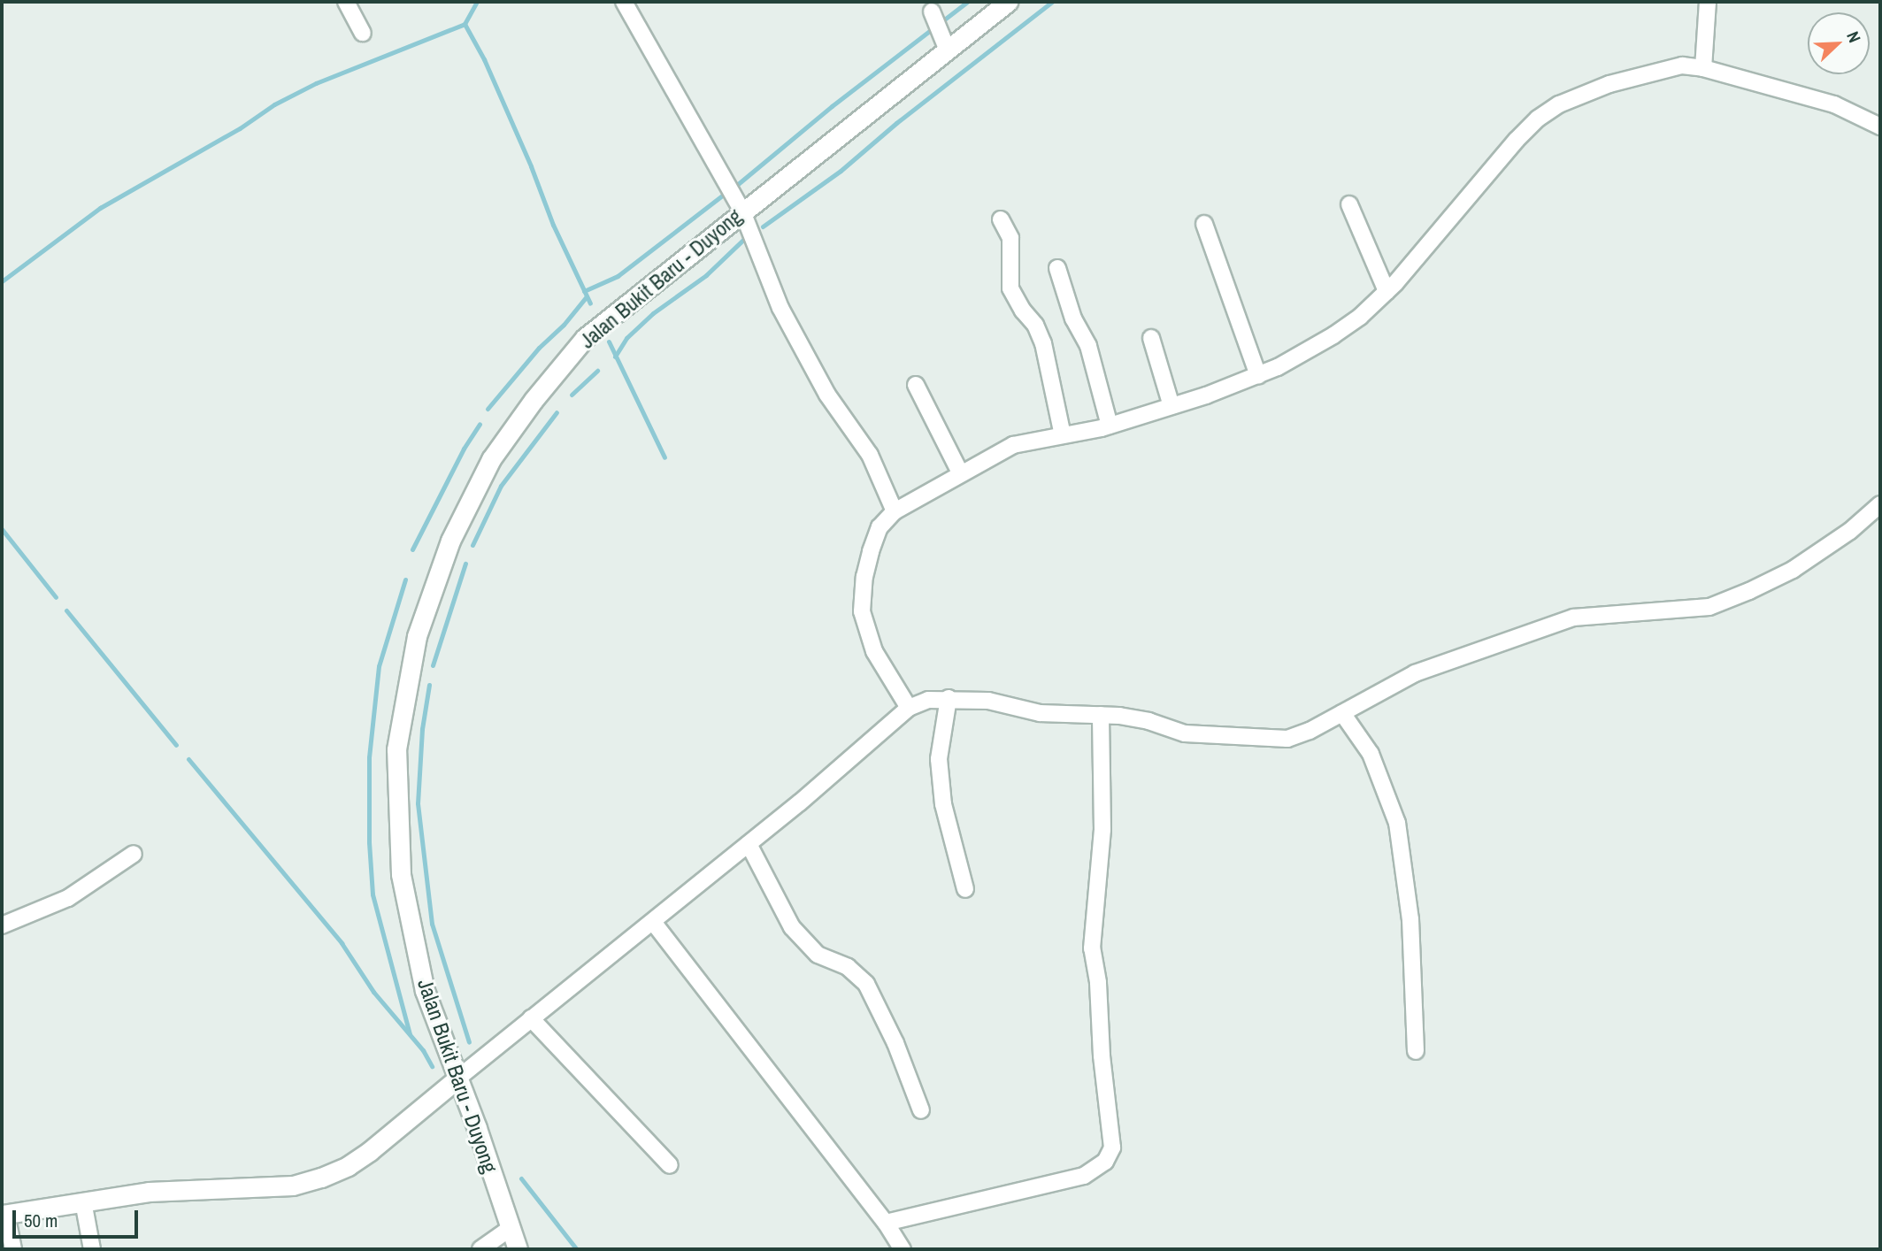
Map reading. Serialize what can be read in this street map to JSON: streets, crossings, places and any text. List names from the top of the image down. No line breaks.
{"streets":{"main road":["Jalan Bukit Baru - Duyong"]},"scale_bar":"50 m","north":"top right"}
